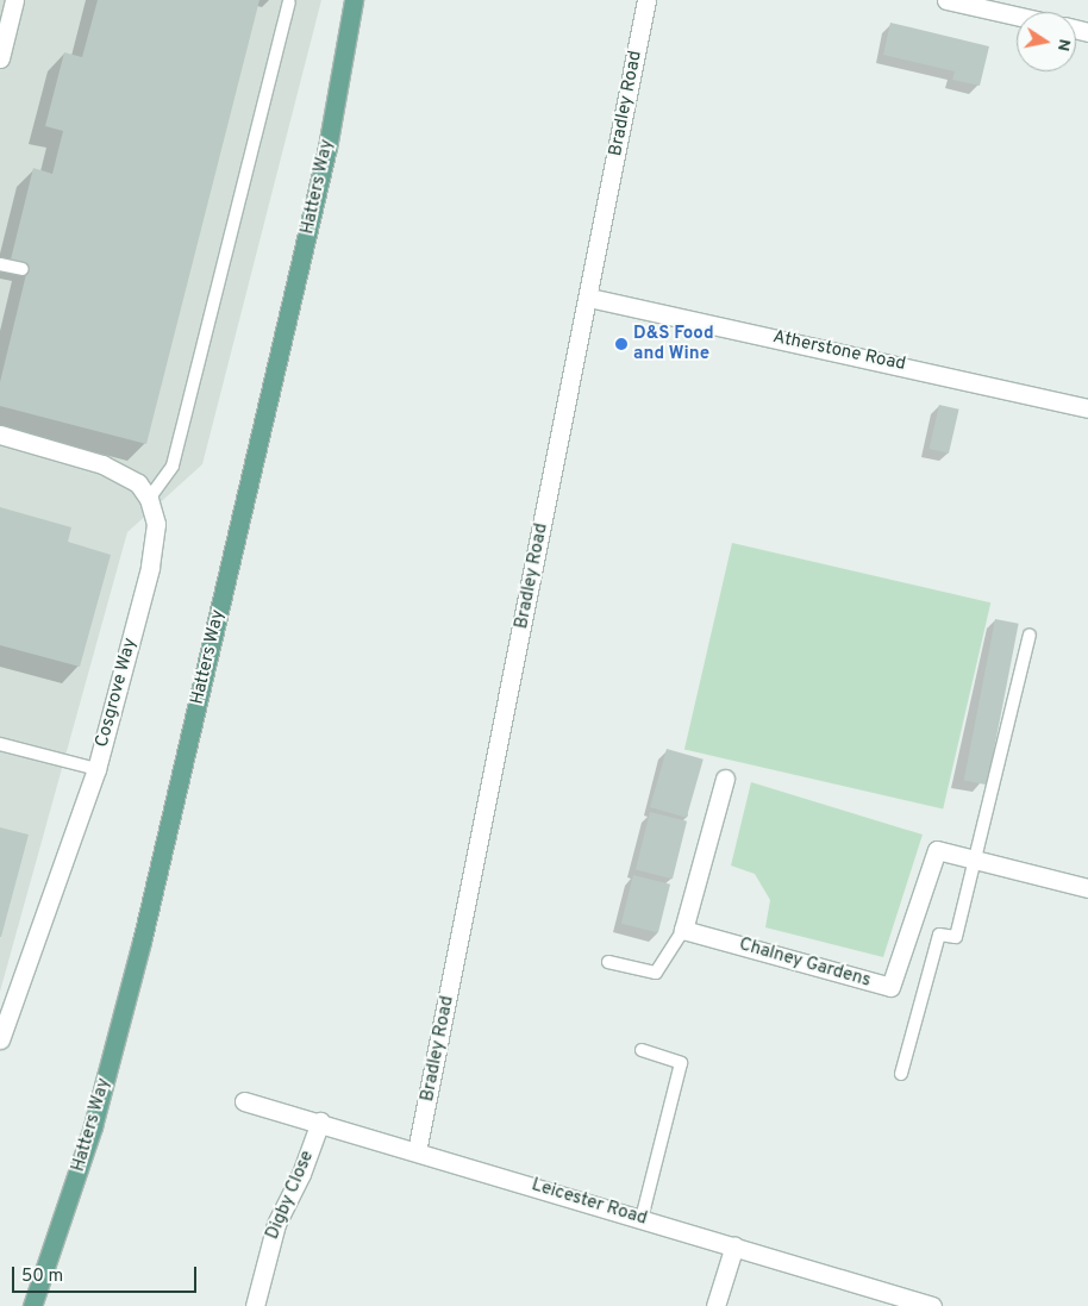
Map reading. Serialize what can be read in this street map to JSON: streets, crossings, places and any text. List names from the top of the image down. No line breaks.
{"streets":{"main road":["Hatters Way"],"street":["Bradley Road","Atherstone Road","Cosgrove Way","Chalney Gardens","Digby Close","Leicester Road"]},"crossings":[["Bradley Road","Atherstone Road"],["Bradley Road","Leicester Road"],["Digby Close","Leicester Road"]],"places":["D&S Food and Wine"],"scale_bar":"50 m","north":"right"}
